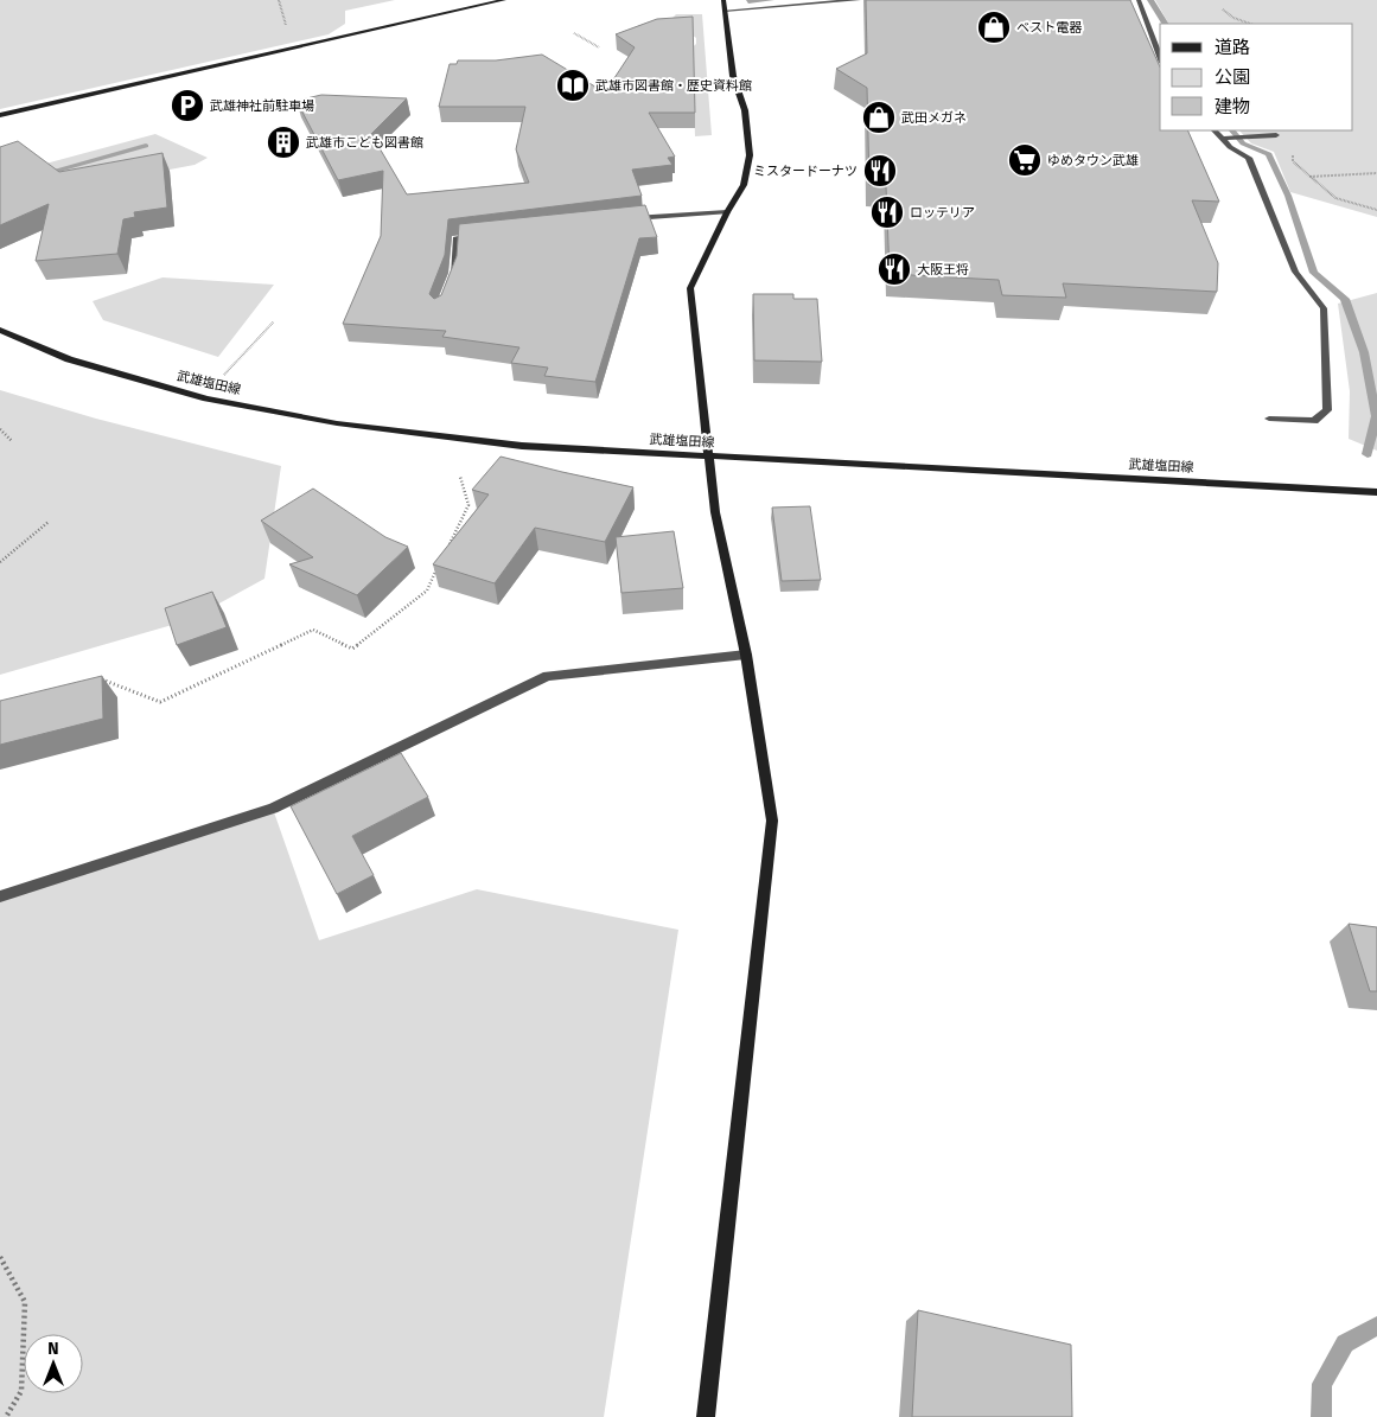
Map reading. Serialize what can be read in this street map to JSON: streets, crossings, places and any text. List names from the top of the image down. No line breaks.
{"streets":{"street":["武雄塩田線"]},"places":{"shop":["ベスト電器","武田メガネ"],"library":["武雄市図書館・歴史資料館"],"parking":["武雄神社前駐車場"],"building":["武雄市こども図書館"],"supermarket":["ゆめタウン武雄"],"restaurant":["ミスタードーナツ","ロッテリア","大阪王将"]},"legend":["道路","公園","建物"],"north":"top"}
